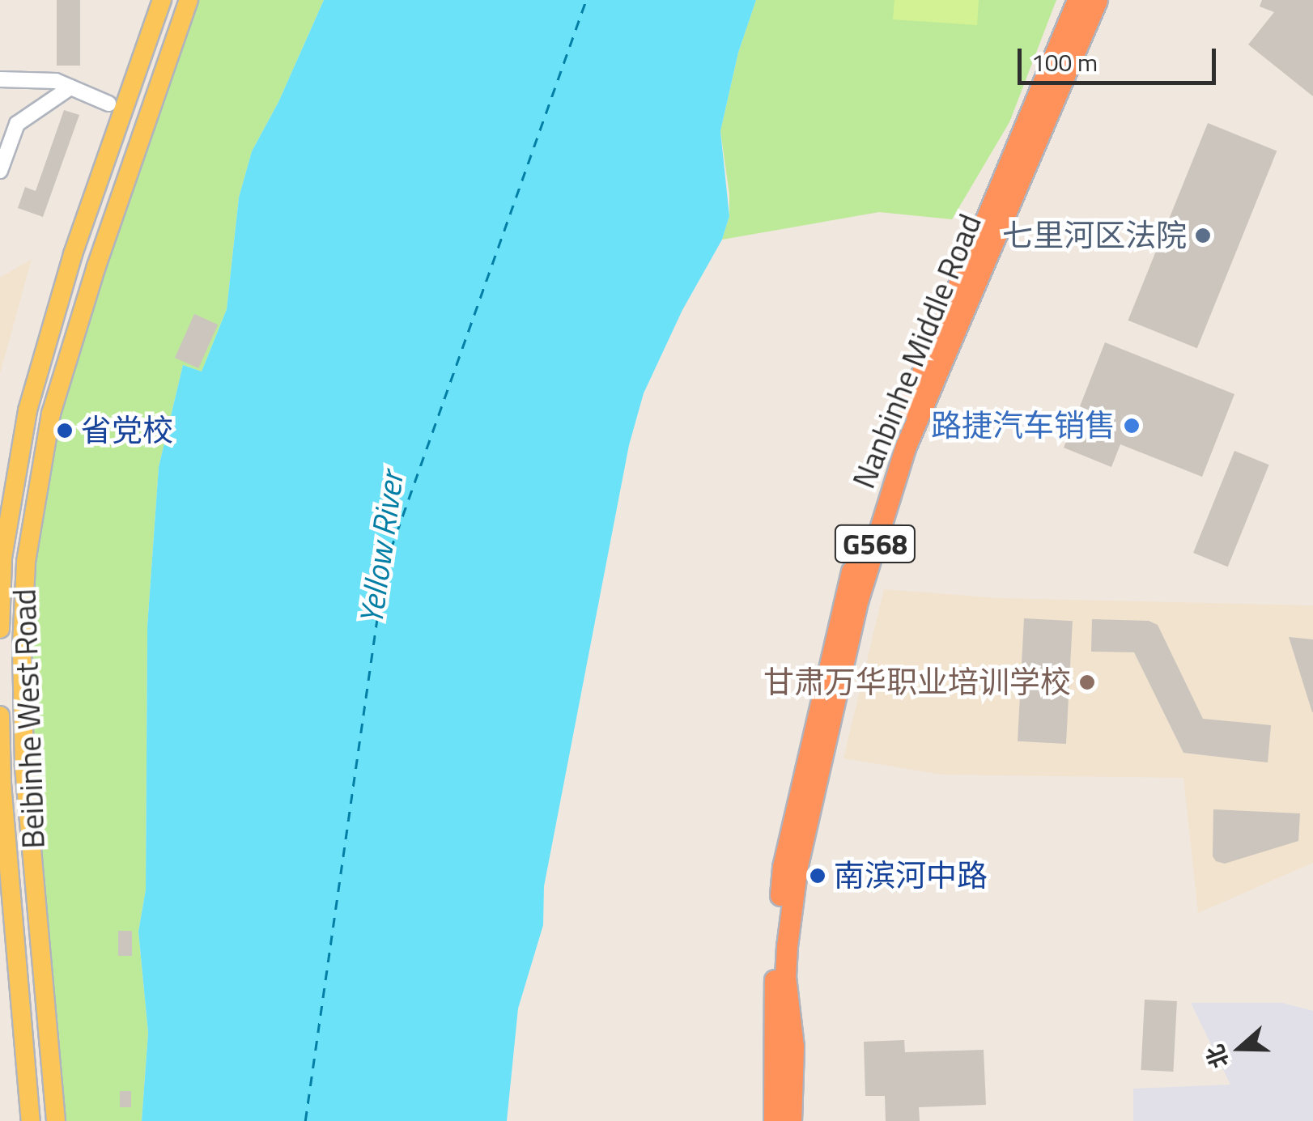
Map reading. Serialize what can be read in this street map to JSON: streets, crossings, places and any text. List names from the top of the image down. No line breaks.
{"streets":{"highway":["Nanbinhe Middle Road","G568"],"main road":["Beibinhe West Road"]},"water":["Yellow River"],"places":["七里河区法院","路捷汽车销售","省党校","甘肃万华职业培训学校","南滨河中路"],"scale_bar":"100 m","north":"left"}
